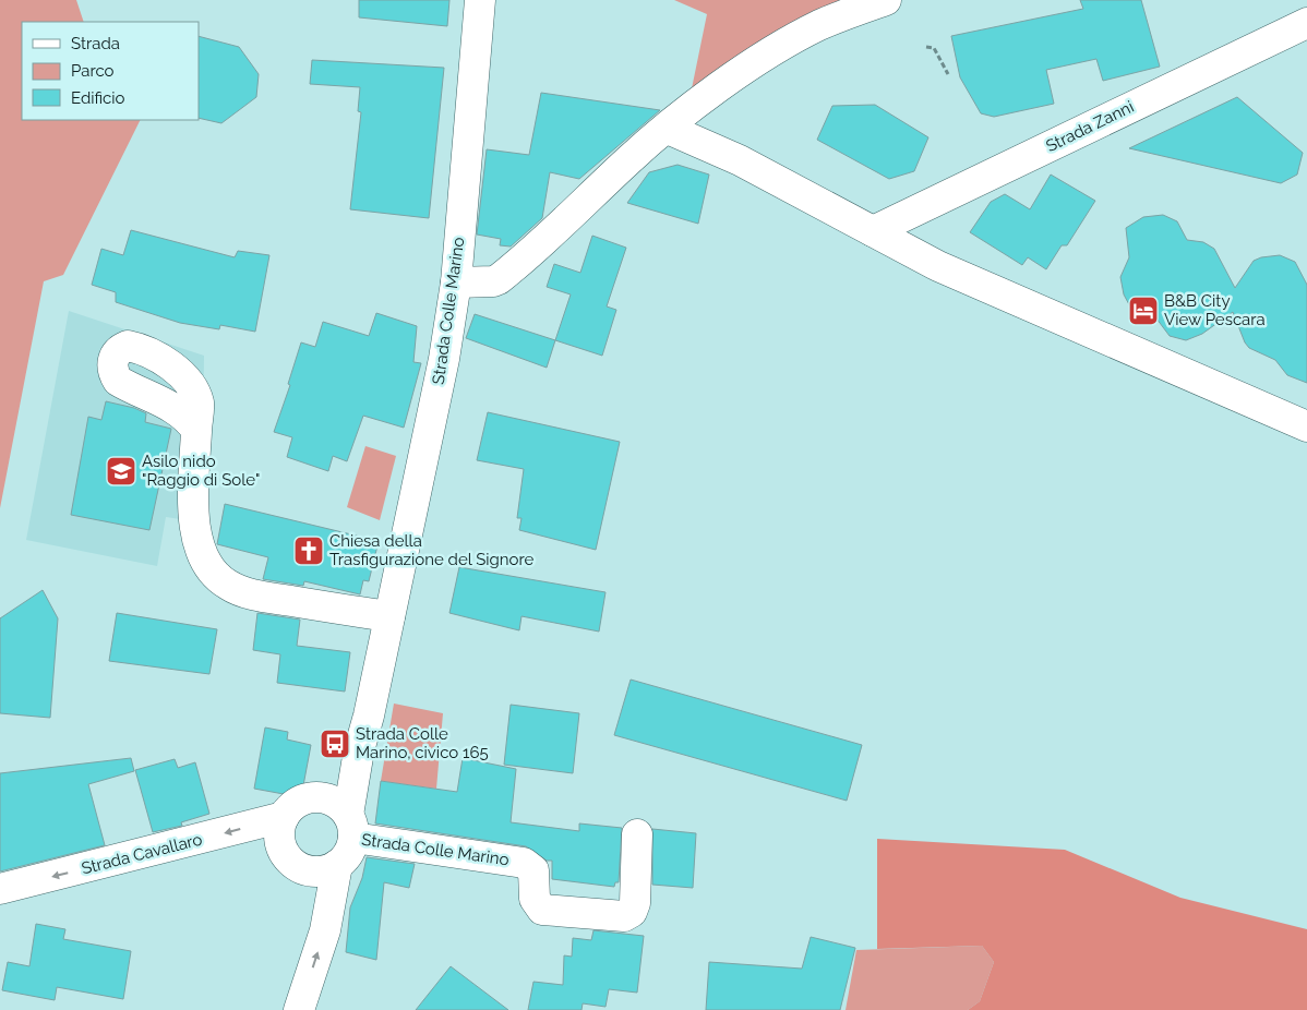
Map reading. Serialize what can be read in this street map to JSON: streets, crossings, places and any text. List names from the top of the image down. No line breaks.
{"streets":{"street":["Strada Zanni","Strada Colle Marino","Strada Cavallaro"]},"crossings":[["Strada Colle Marino","Strada Cavallaro"]],"one_way":["Strada Cavallaro"],"places":{"hotel":["B&B City View Pescara"],"school or university":["Asilo nido \"Raggio di Sole\""],"church":["Chiesa della Trasfigurazione del Signore"],"bus stop":["Strada Colle Marino, civico 165"]},"legend":["Strada","Parco","Edificio"]}
